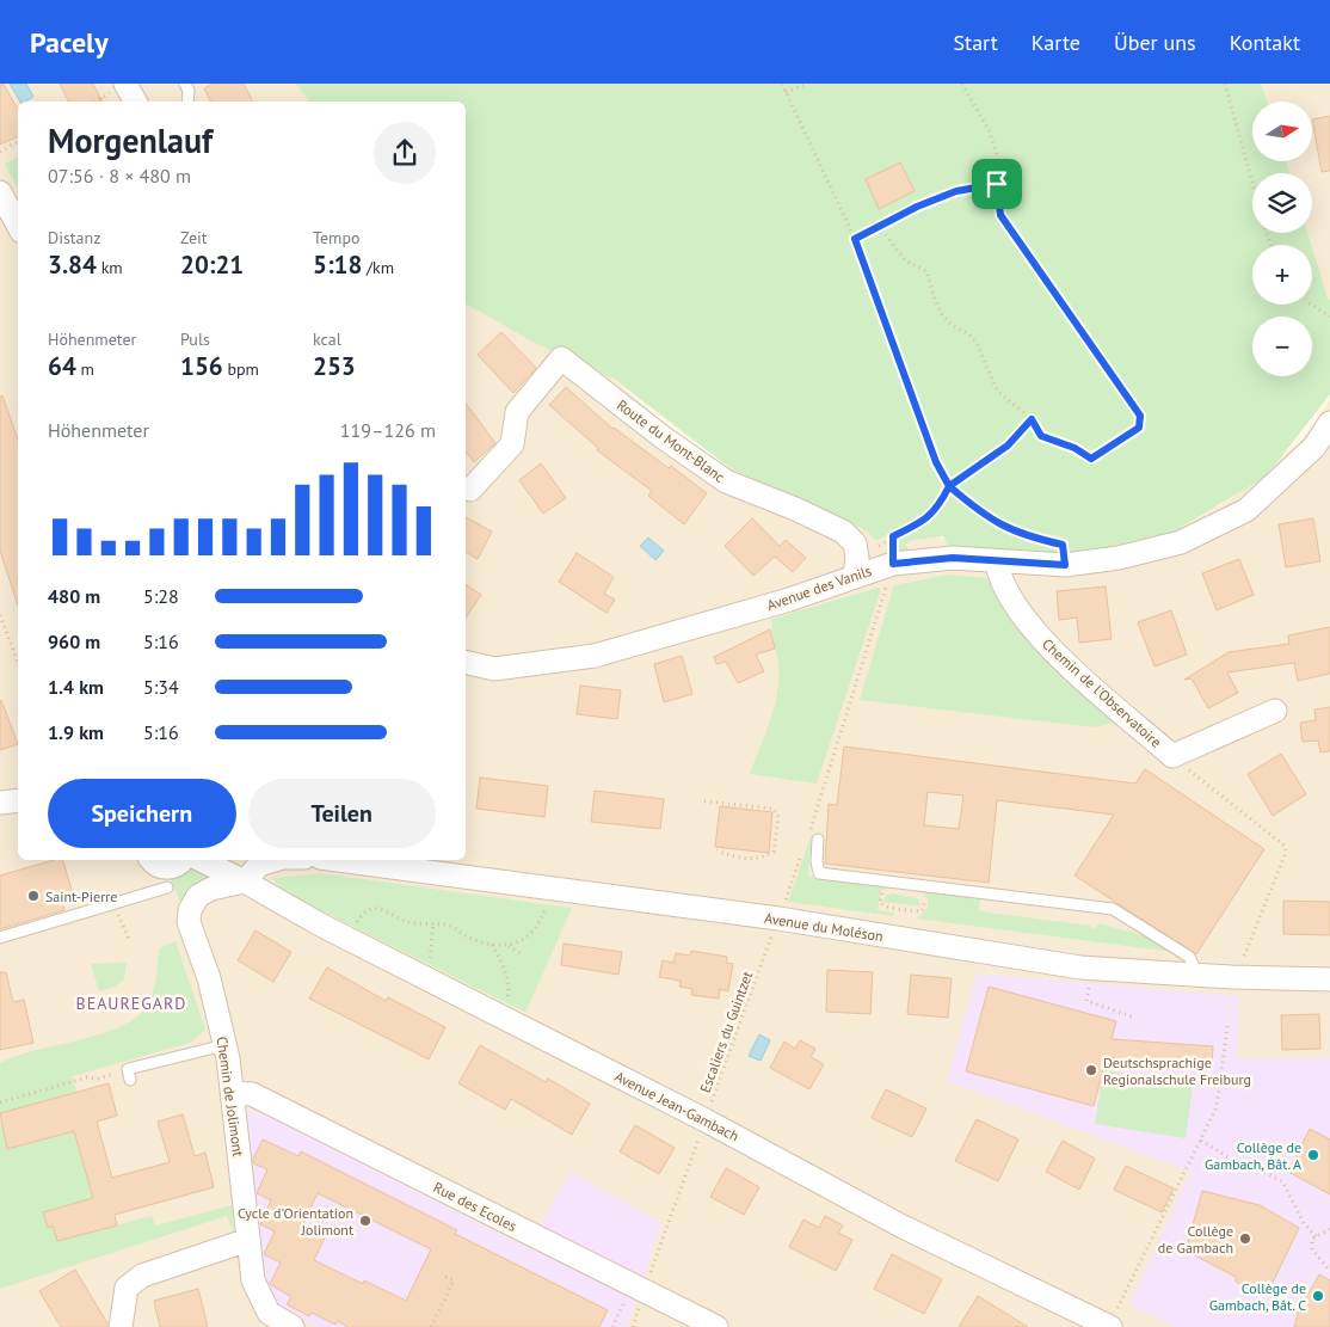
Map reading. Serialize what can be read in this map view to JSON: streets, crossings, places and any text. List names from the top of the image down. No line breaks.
{"streets":{"street":["Route du Mont-Blanc","Avenue des Vanils","Chemin de l'Observatoire","Avenue du Moléson","Chemin de Jolimont","Avenue Jean-Gambach","Rue des Ecoles"],"path":["Escaliers du Guintzet"]},"crossings":[["Route du Mont-Blanc","Avenue des Vanils"],["Avenue des Vanils","Chemin de l'Observatoire"],["Escaliers du Guintzet","Avenue Jean-Gambach"],["Escaliers du Guintzet","Rue des Ecoles"],["Chemin de Jolimont","Avenue Jean-Gambach"],["Chemin de Jolimont","Rue des Ecoles"]],"districts":["BEAUREGARD"],"places":["Saint-Pierre","Deutschsprachige Regionalschule Freiburg","Collège de Gambach, Bât. A","Cycle d'Orientation Jolimont","Collège de Gambach","Collège de Gambach, Bât. C"],"north":"right","page":{"header":"Pacely","nav":["Start","Karte","Über uns","Kontakt"],"map_buttons":["+","−"],"heading":["Morgenlauf","07:56 · 8 × 480 m"],"stats":[["Distanz","3.84 km"],["Zeit","20:21"],["Tempo","5:18 /km"],["Höhenmeter","64 m"],["Puls","156 bpm"],["kcal","253"]],"chart":["Höhenmeter","119–126 m"],"list":[{"name":"480 m","note":"5:28"},{"name":"960 m","note":"5:16"},{"name":"1.4 km","note":"5:34"},{"name":"1.9 km","note":"5:16"}],"buttons":["Speichern","Teilen"]}}
